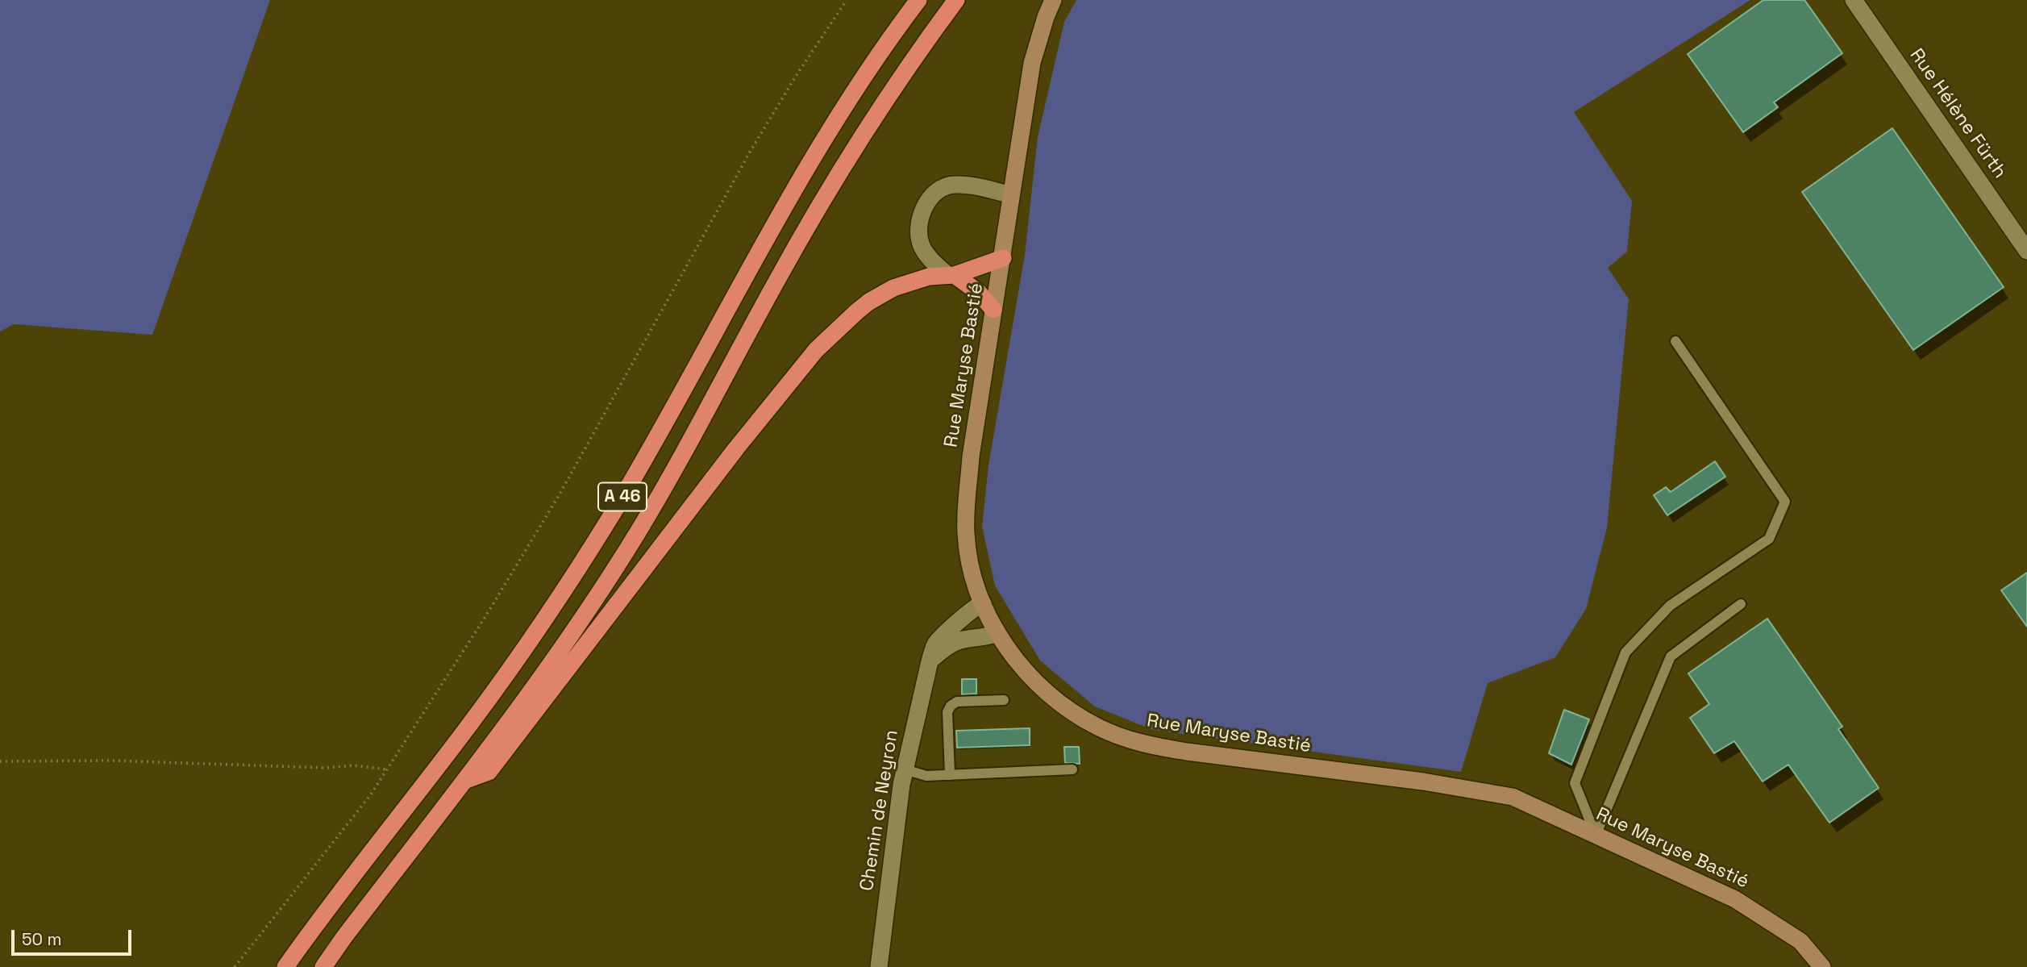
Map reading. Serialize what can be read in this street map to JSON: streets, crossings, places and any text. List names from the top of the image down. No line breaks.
{"streets":{"highway":["A 46"],"main road":["Rue Maryse Bastié"],"street":["Rue Hélène Fürth","Chemin de Neyron"]},"crossings":[["Rue Maryse Bastié","Chemin de Neyron"]],"scale_bar":"50 m"}
